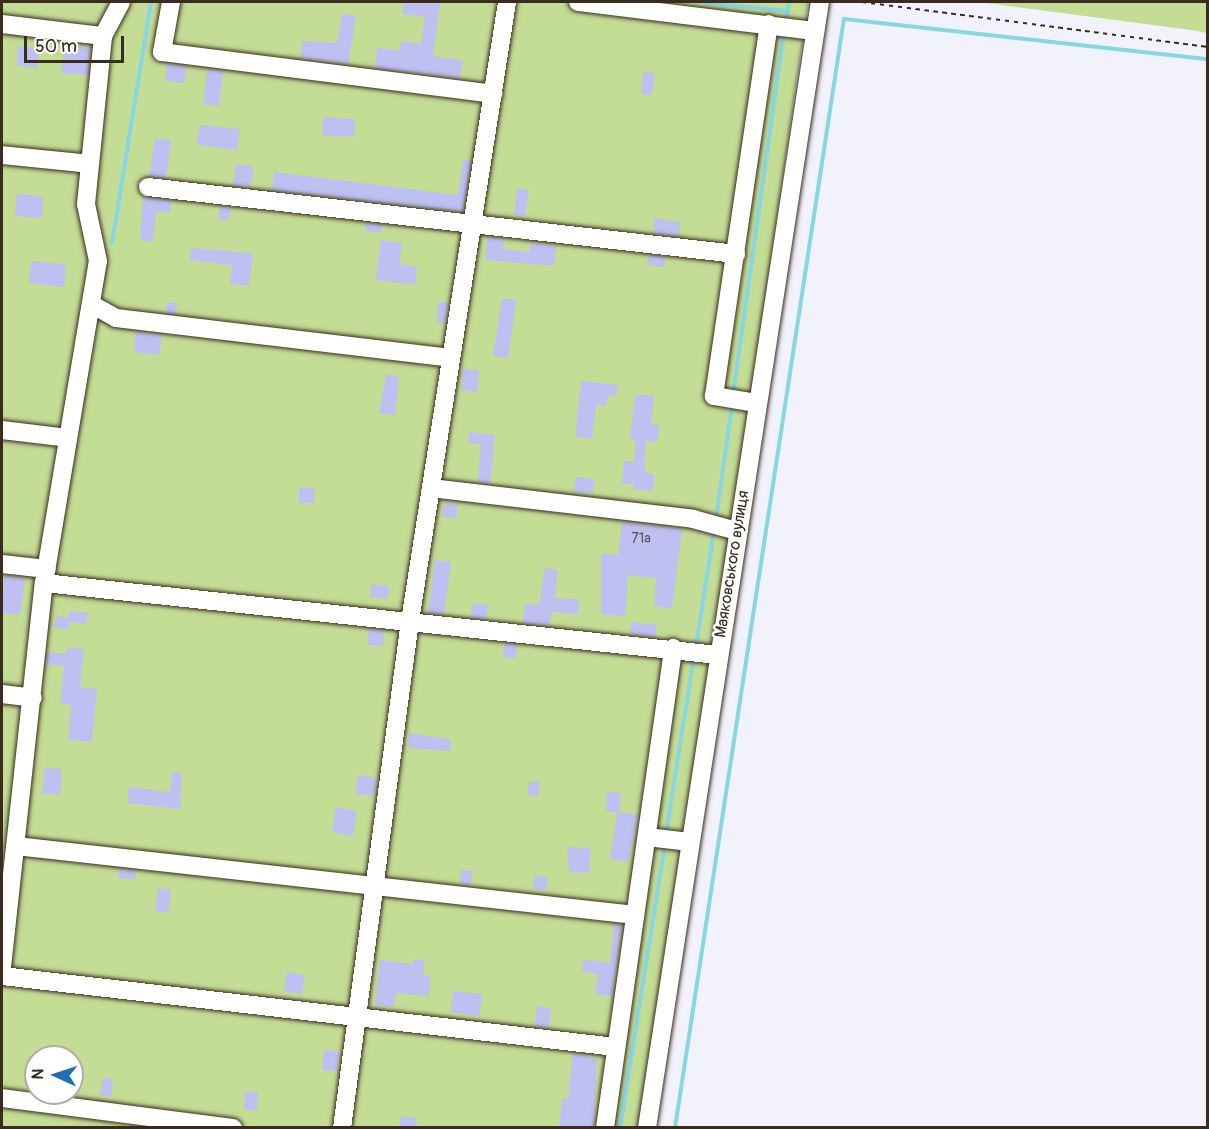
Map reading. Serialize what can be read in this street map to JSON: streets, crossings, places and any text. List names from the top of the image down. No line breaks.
{"streets":{"street":["Маяковського вулиця"]},"house_numbers":["71а"],"scale_bar":"50 m","north":"left"}
